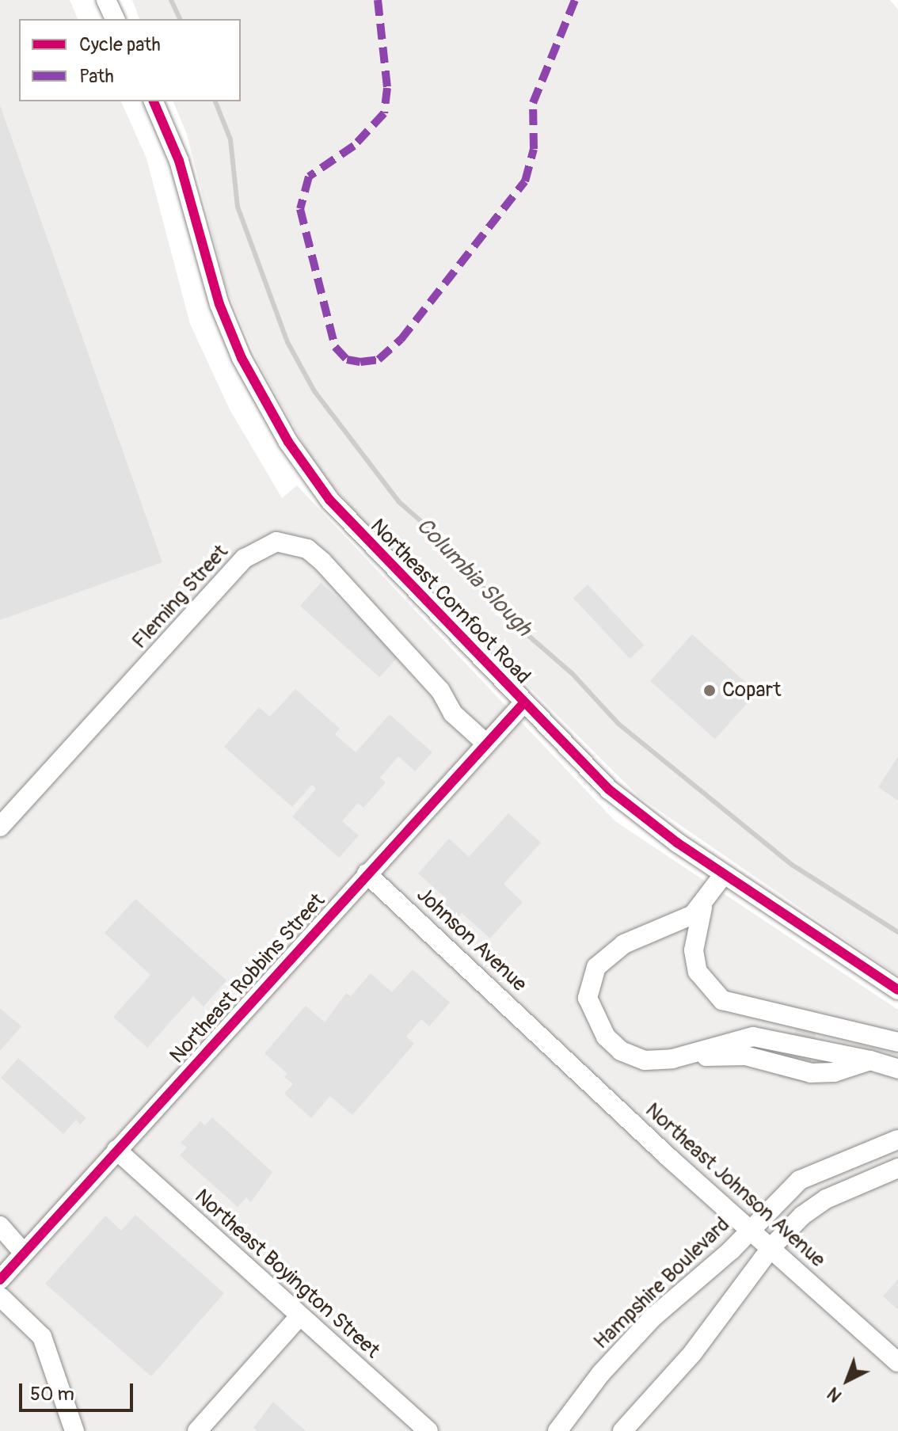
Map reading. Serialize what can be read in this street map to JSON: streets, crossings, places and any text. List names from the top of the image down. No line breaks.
{"streets":{"street":["Fleming Street","Northeast Cornfoot Road","Johnson Avenue","Northeast Robbins Street","Northeast Johnson Avenue","Northeast Boyington Street","Hampshire Boulevard"]},"crossings":[["Fleming Street","Northeast Robbins Street"],["Northeast Cornfoot Road","Northeast Robbins Street"],["Johnson Avenue","Northeast Robbins Street"],["Johnson Avenue","Northeast Johnson Avenue"],["Northeast Robbins Street","Northeast Boyington Street"],["Northeast Johnson Avenue","Hampshire Boulevard"]],"water":["Columbia Slough"],"places":["Copart"],"legend":["Cycle path","Path"],"scale_bar":"50 m","north":"bottom left"}
